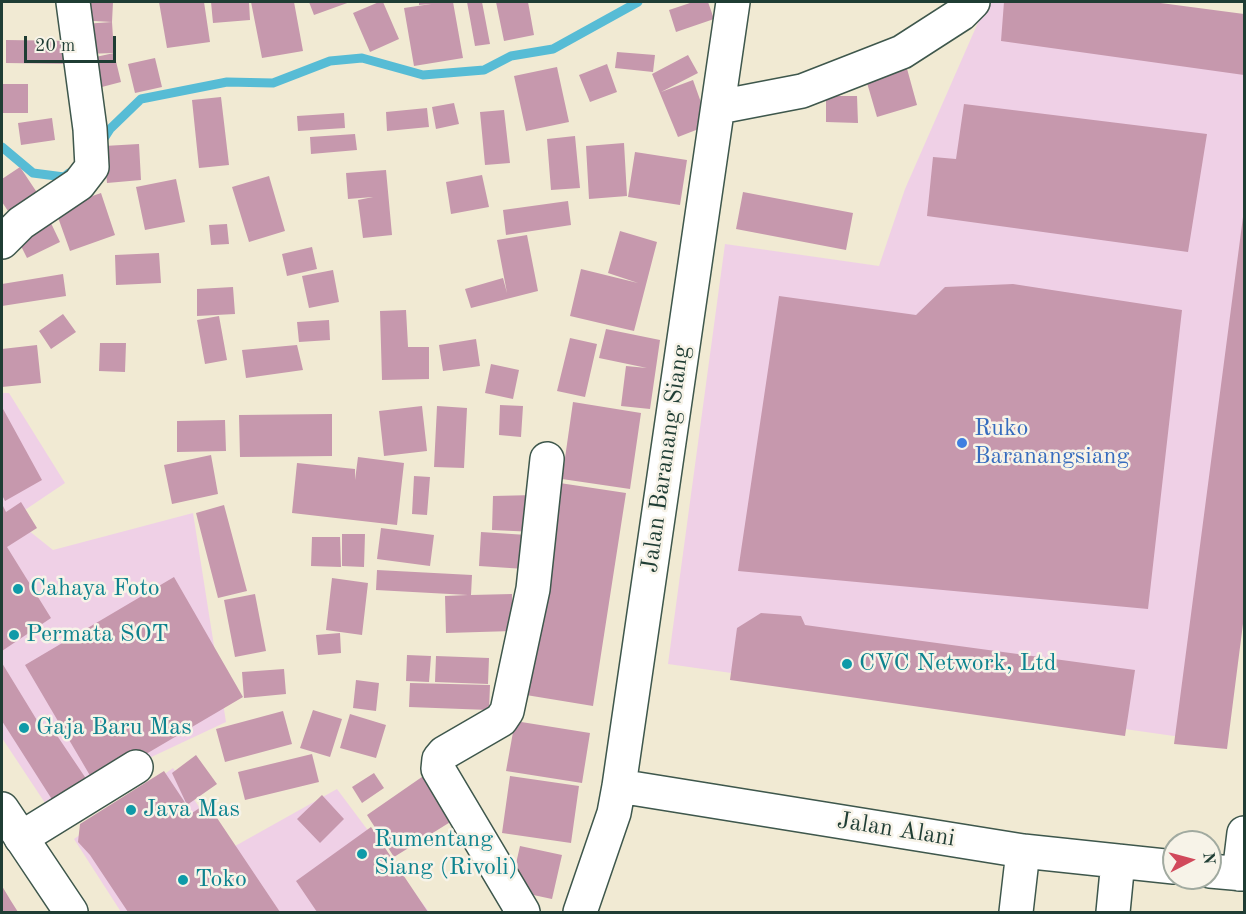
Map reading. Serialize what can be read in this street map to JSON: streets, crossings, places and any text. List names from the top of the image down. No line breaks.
{"streets":{"street":["Jalan Baranang Siang","Jalan Alani"]},"crossings":[["Jalan Baranang Siang","Jalan Alani"]],"places":["Ruko Baranangsiang","Cahaya Foto","Permata SOT","CVC Network, Ltd","Gaja Baru Mas","Java Mas","Rumentang Siang (Rivoli)","Toko"],"scale_bar":"20 m","north":"right"}
